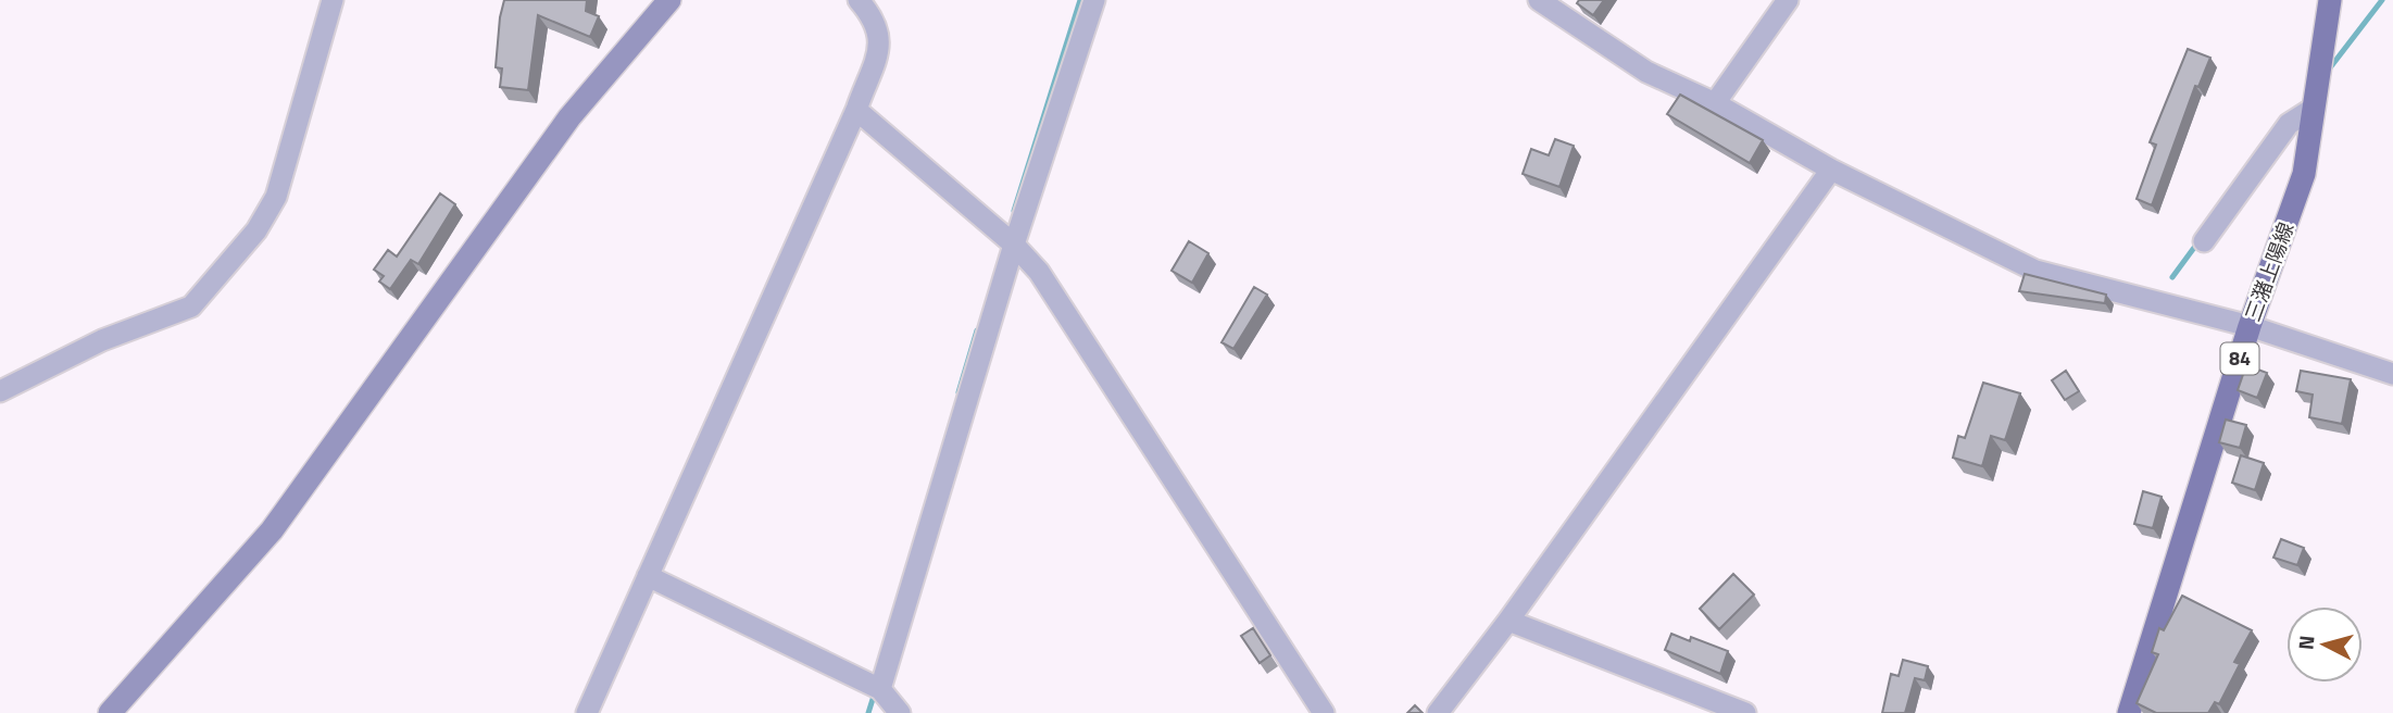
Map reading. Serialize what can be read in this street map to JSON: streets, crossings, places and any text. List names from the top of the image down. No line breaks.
{"streets":{"main road":["三潴上陽線","84"]},"north":"left"}
